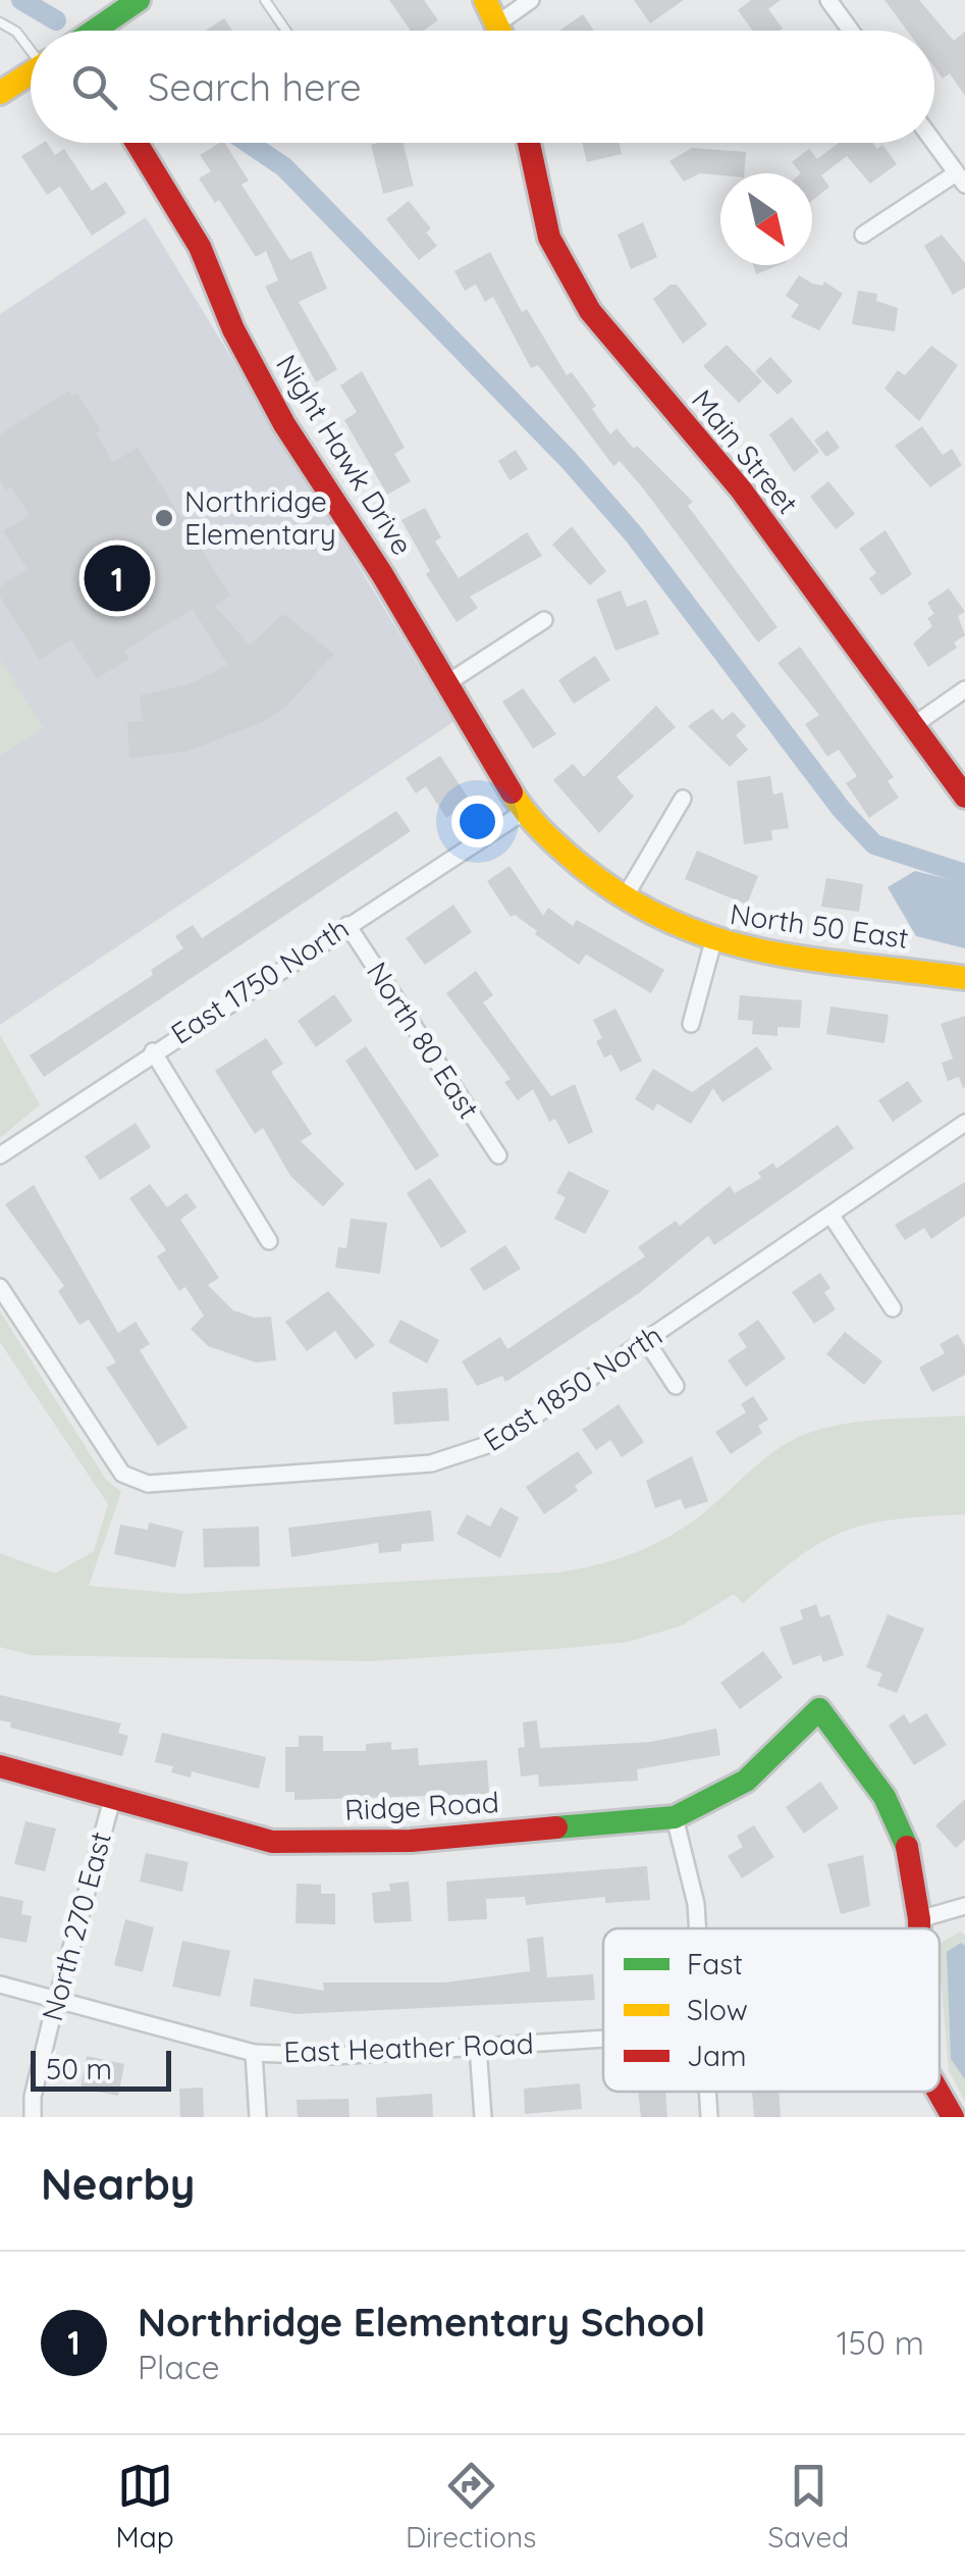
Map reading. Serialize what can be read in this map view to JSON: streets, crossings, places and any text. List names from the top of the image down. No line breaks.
{"streets":{"street":["Main Street","Night Hawk Drive","North 50 East","East 1750 North","North 80 East","East 1850 North","Ridge Road","North 270 East","East Heather Road"]},"crossings":[["Night Hawk Drive","North 50 East"],["Night Hawk Drive","East 1750 North"],["North 50 East","East 1750 North"],["East 1750 North","North 80 East"],["Ridge Road","North 270 East"],["North 270 East","East Heather Road"]],"places":["Northridge Elementary"],"legend":["Fast","Slow","Jam"],"scale_bar":"50 m","north":"bottom right","page":{"search":"Search here","pins":"1","scale":"50 m","heading":"Nearby","list":[{"mark":"1","name":"Northridge Elementary School","note":"Place","value":"150 m"}],"nav":["Map","Directions","Saved"]}}
